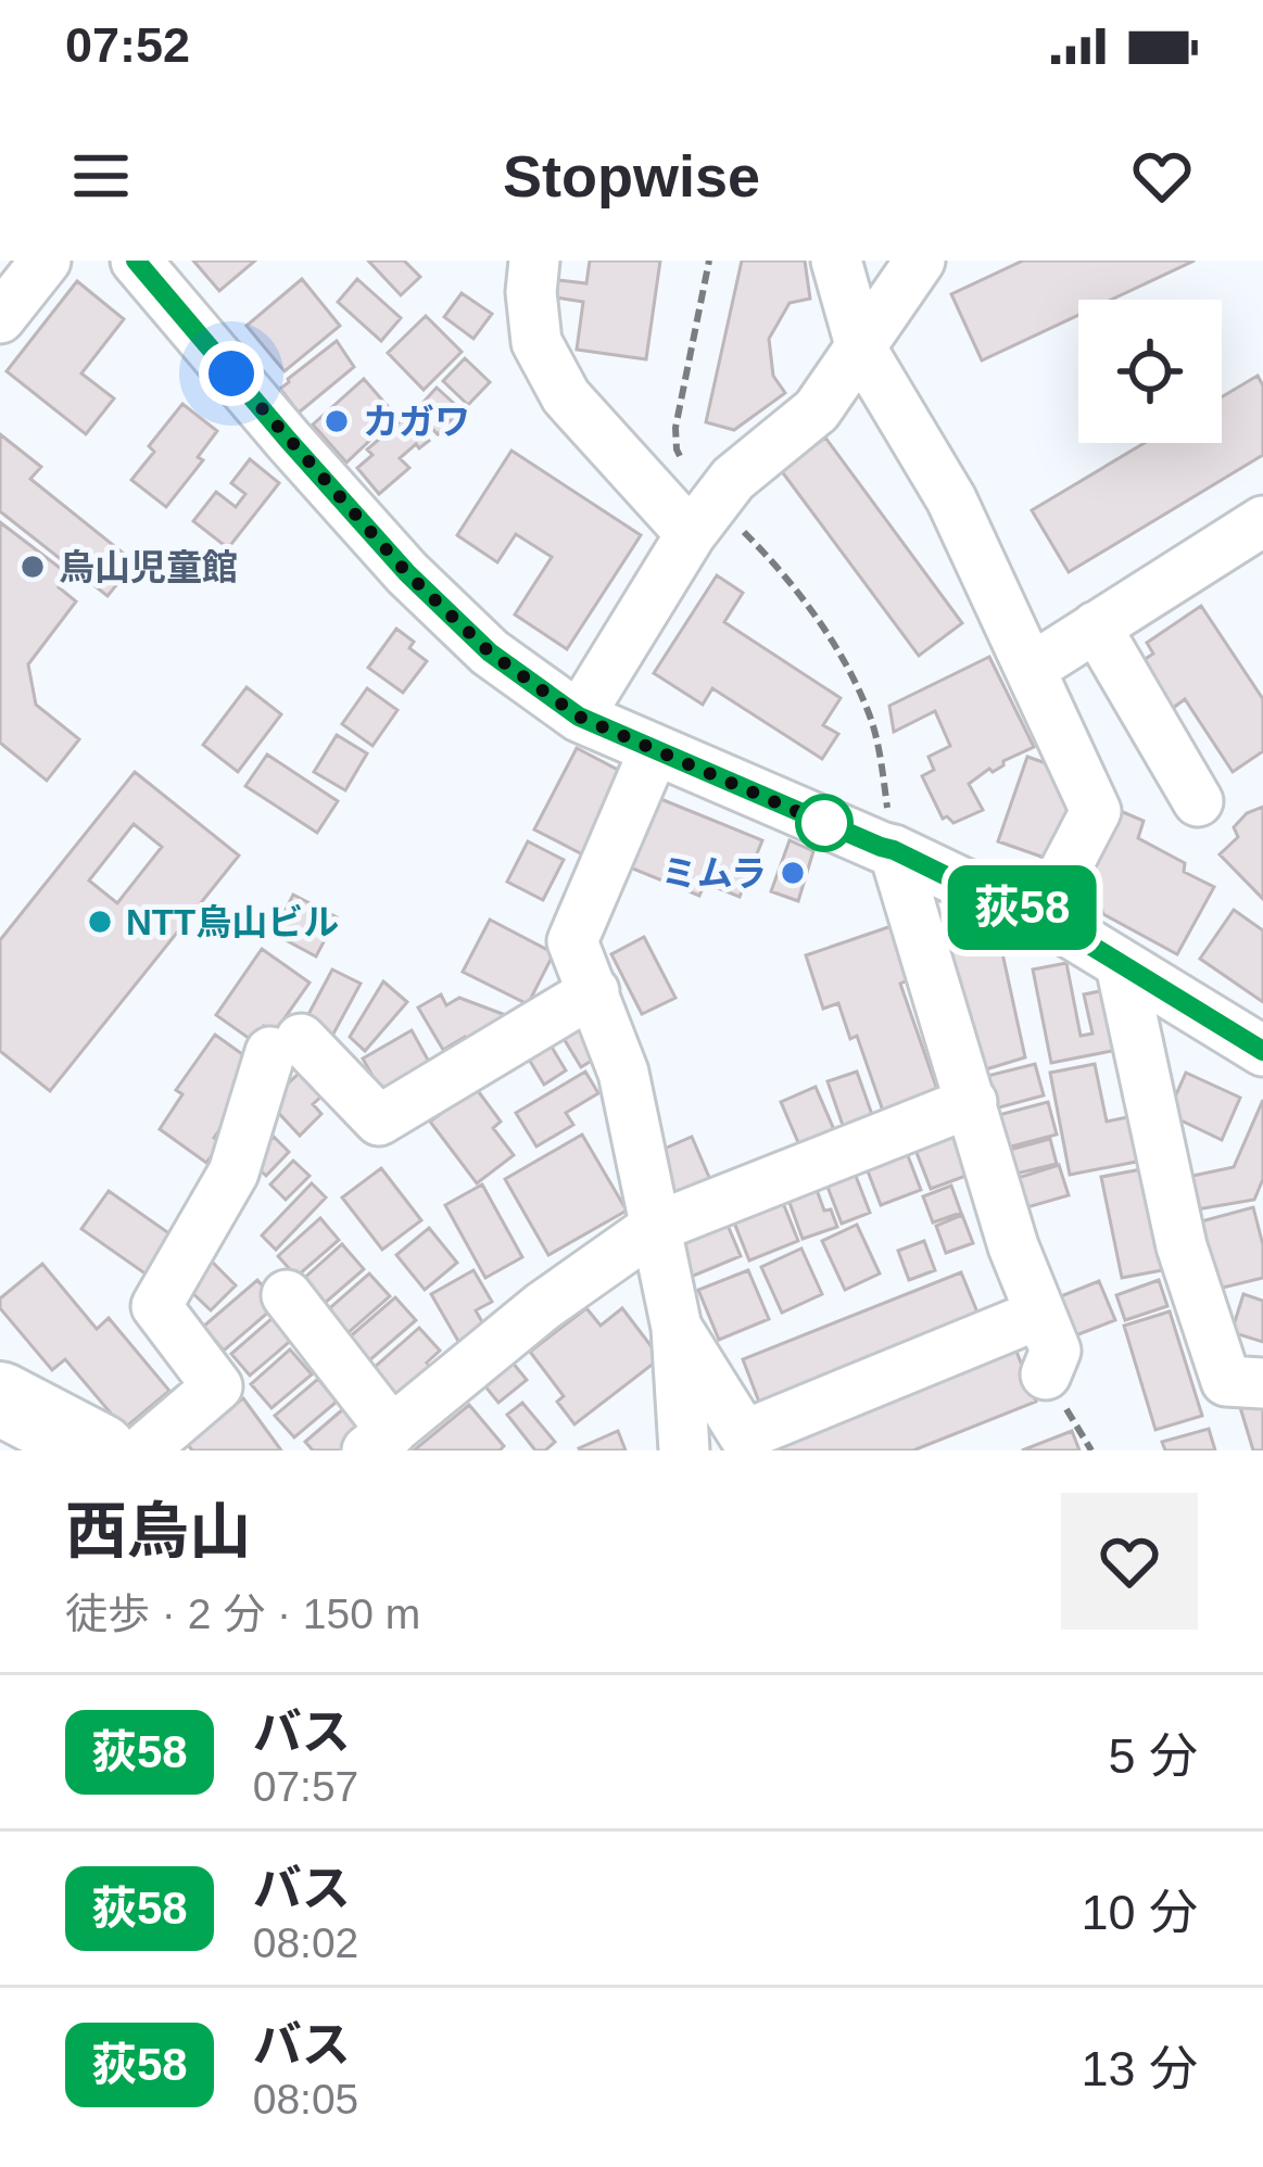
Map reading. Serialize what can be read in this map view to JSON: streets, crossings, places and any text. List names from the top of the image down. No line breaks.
{"places":["カガワ","烏山児童館","ミムラ","NTT烏山ビル"],"lines":["bus line 荻58"],"page":{"status":"07:52","header":"Stopwise","on_map":"荻58","heading":["西烏山","徒歩 · 2 分 · 150 m"],"list":[{"mark":"荻58","name":"バス","note":"07:57","value":"5 分"},{"mark":"荻58","name":"バス","note":"08:02","value":"10 分"},{"mark":"荻58","name":"バス","note":"08:05","value":"13 分"}]}}
